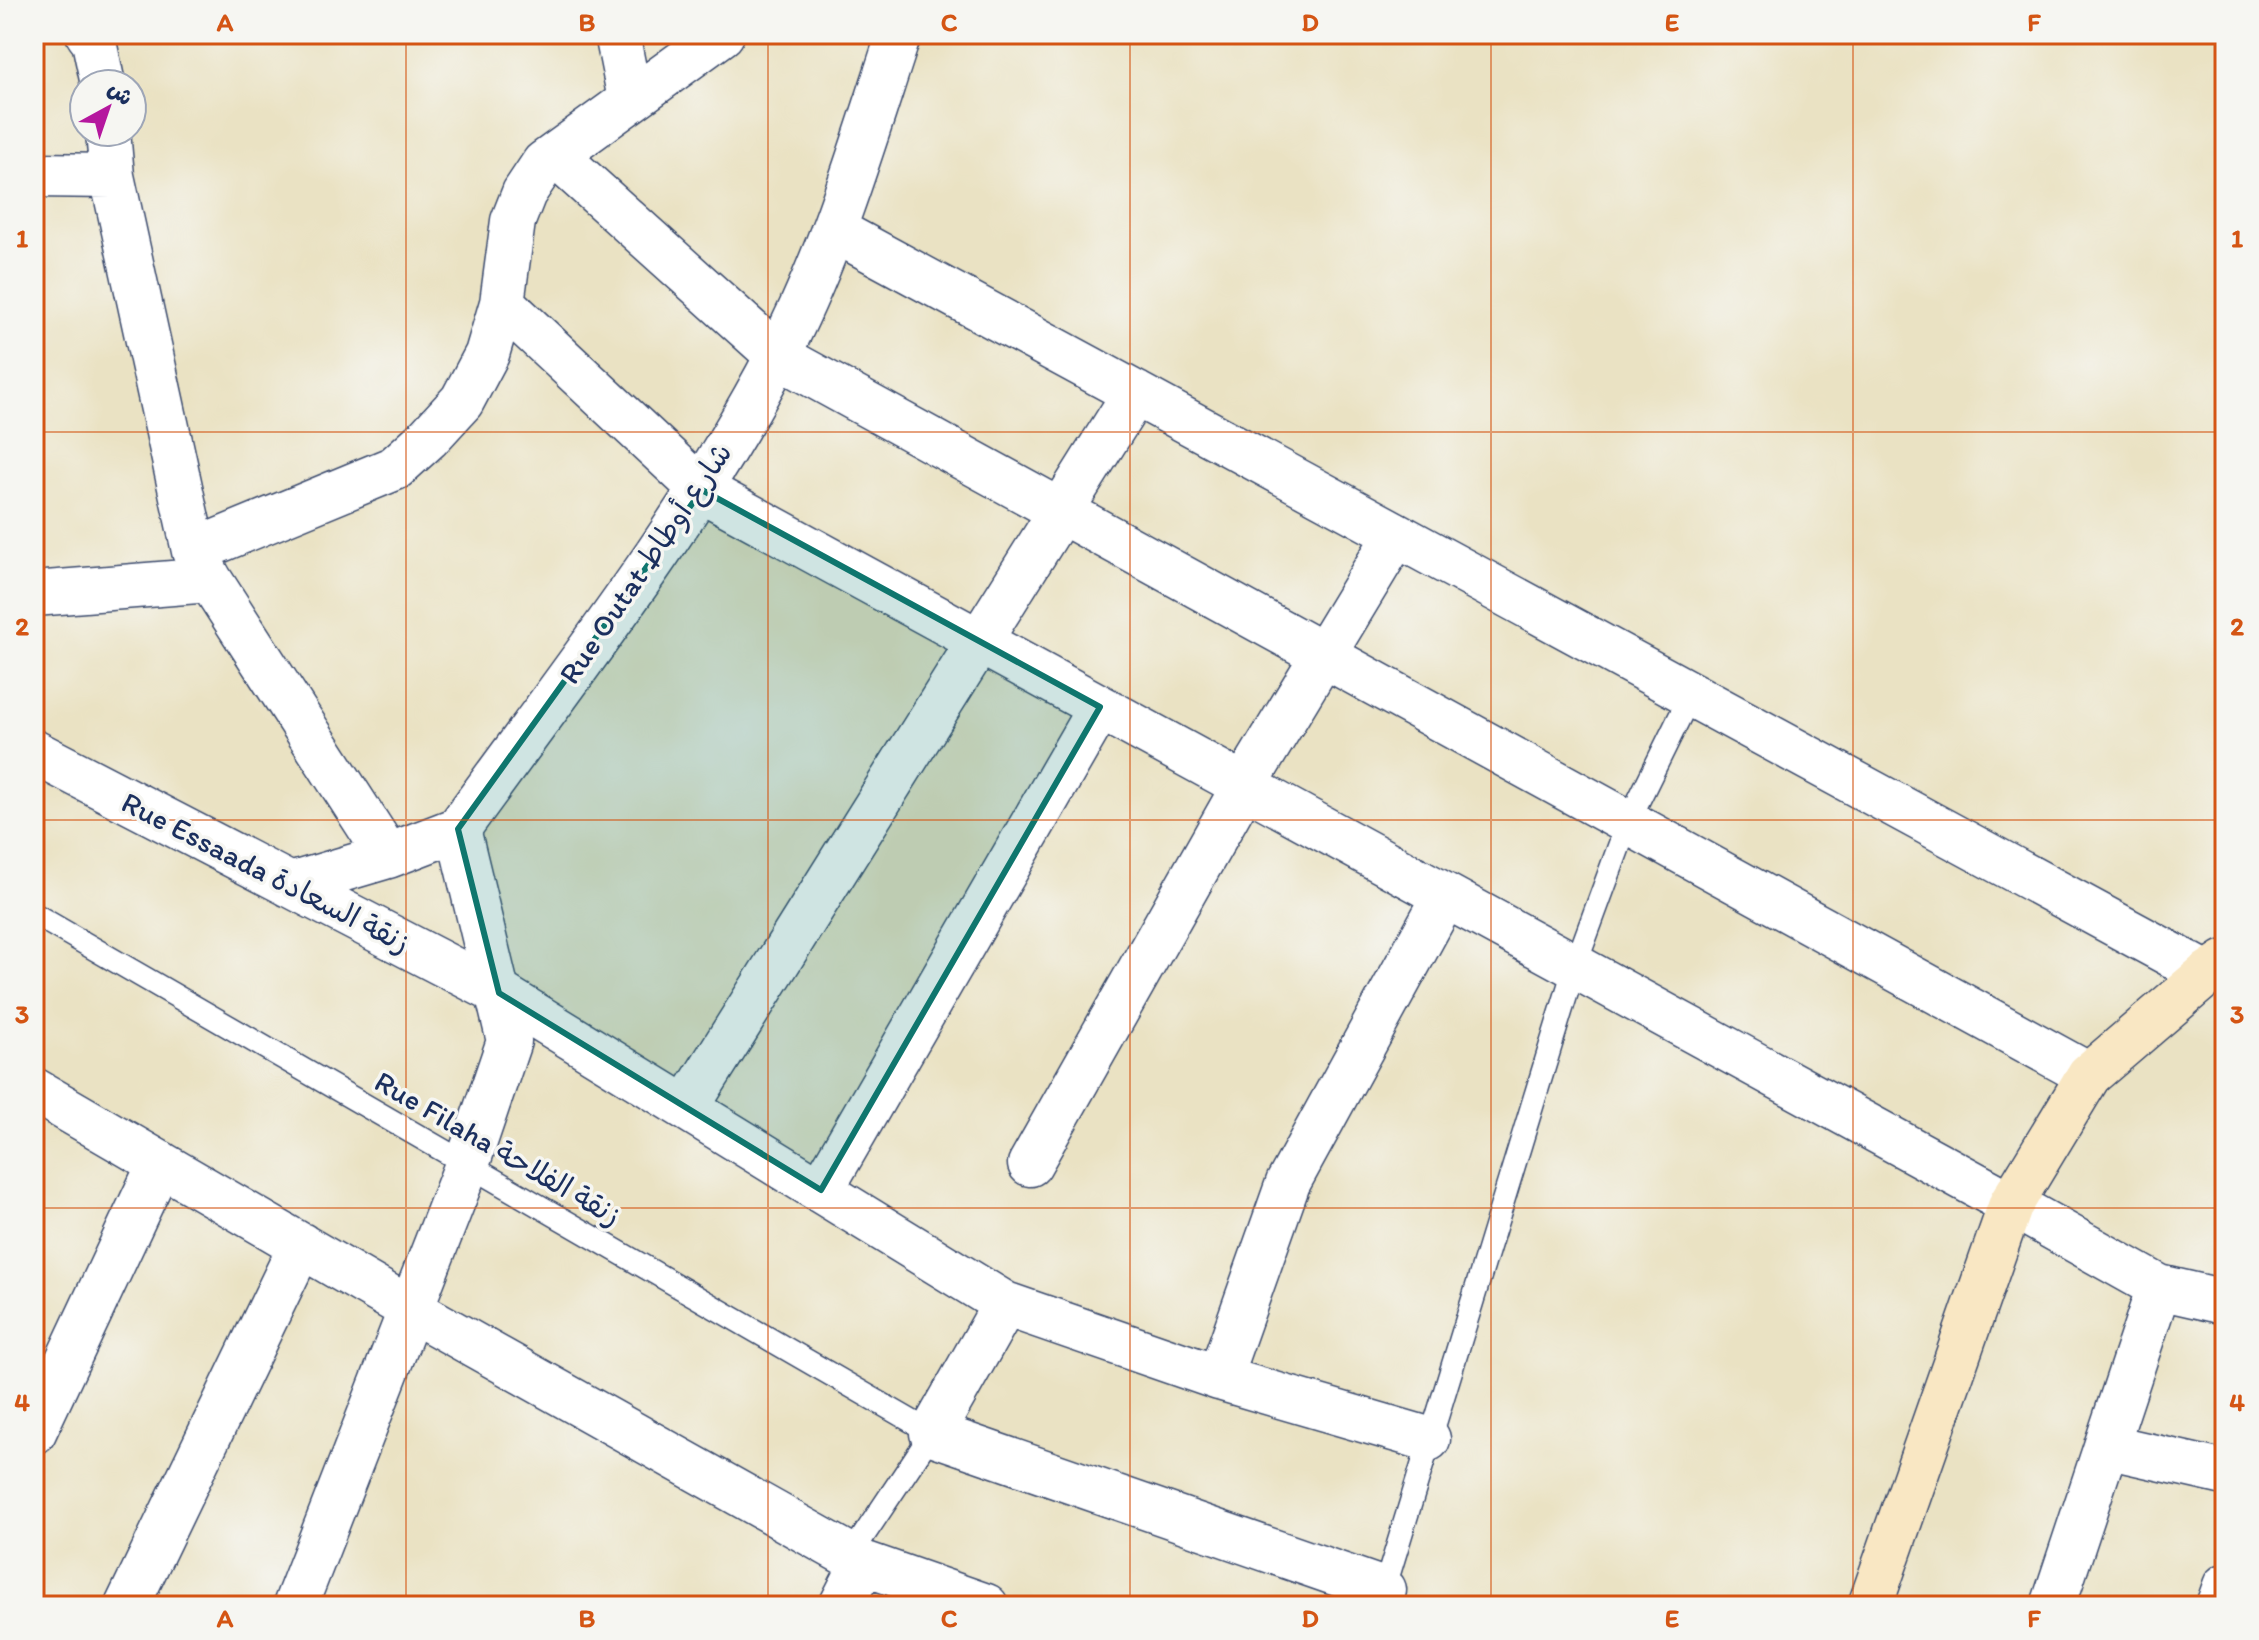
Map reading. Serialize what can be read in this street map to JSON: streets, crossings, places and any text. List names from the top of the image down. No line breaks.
{"streets":{"street":["Rue Outat شارع أوطاط","Rue Essaada زنقة السعادة"],"lane":["Rue Filaha زنقة الفلاحة"]},"north":"top right","grid":{"columns":["A","B","C","D","E","F"],"rows":["1","2","3","4"]}}
